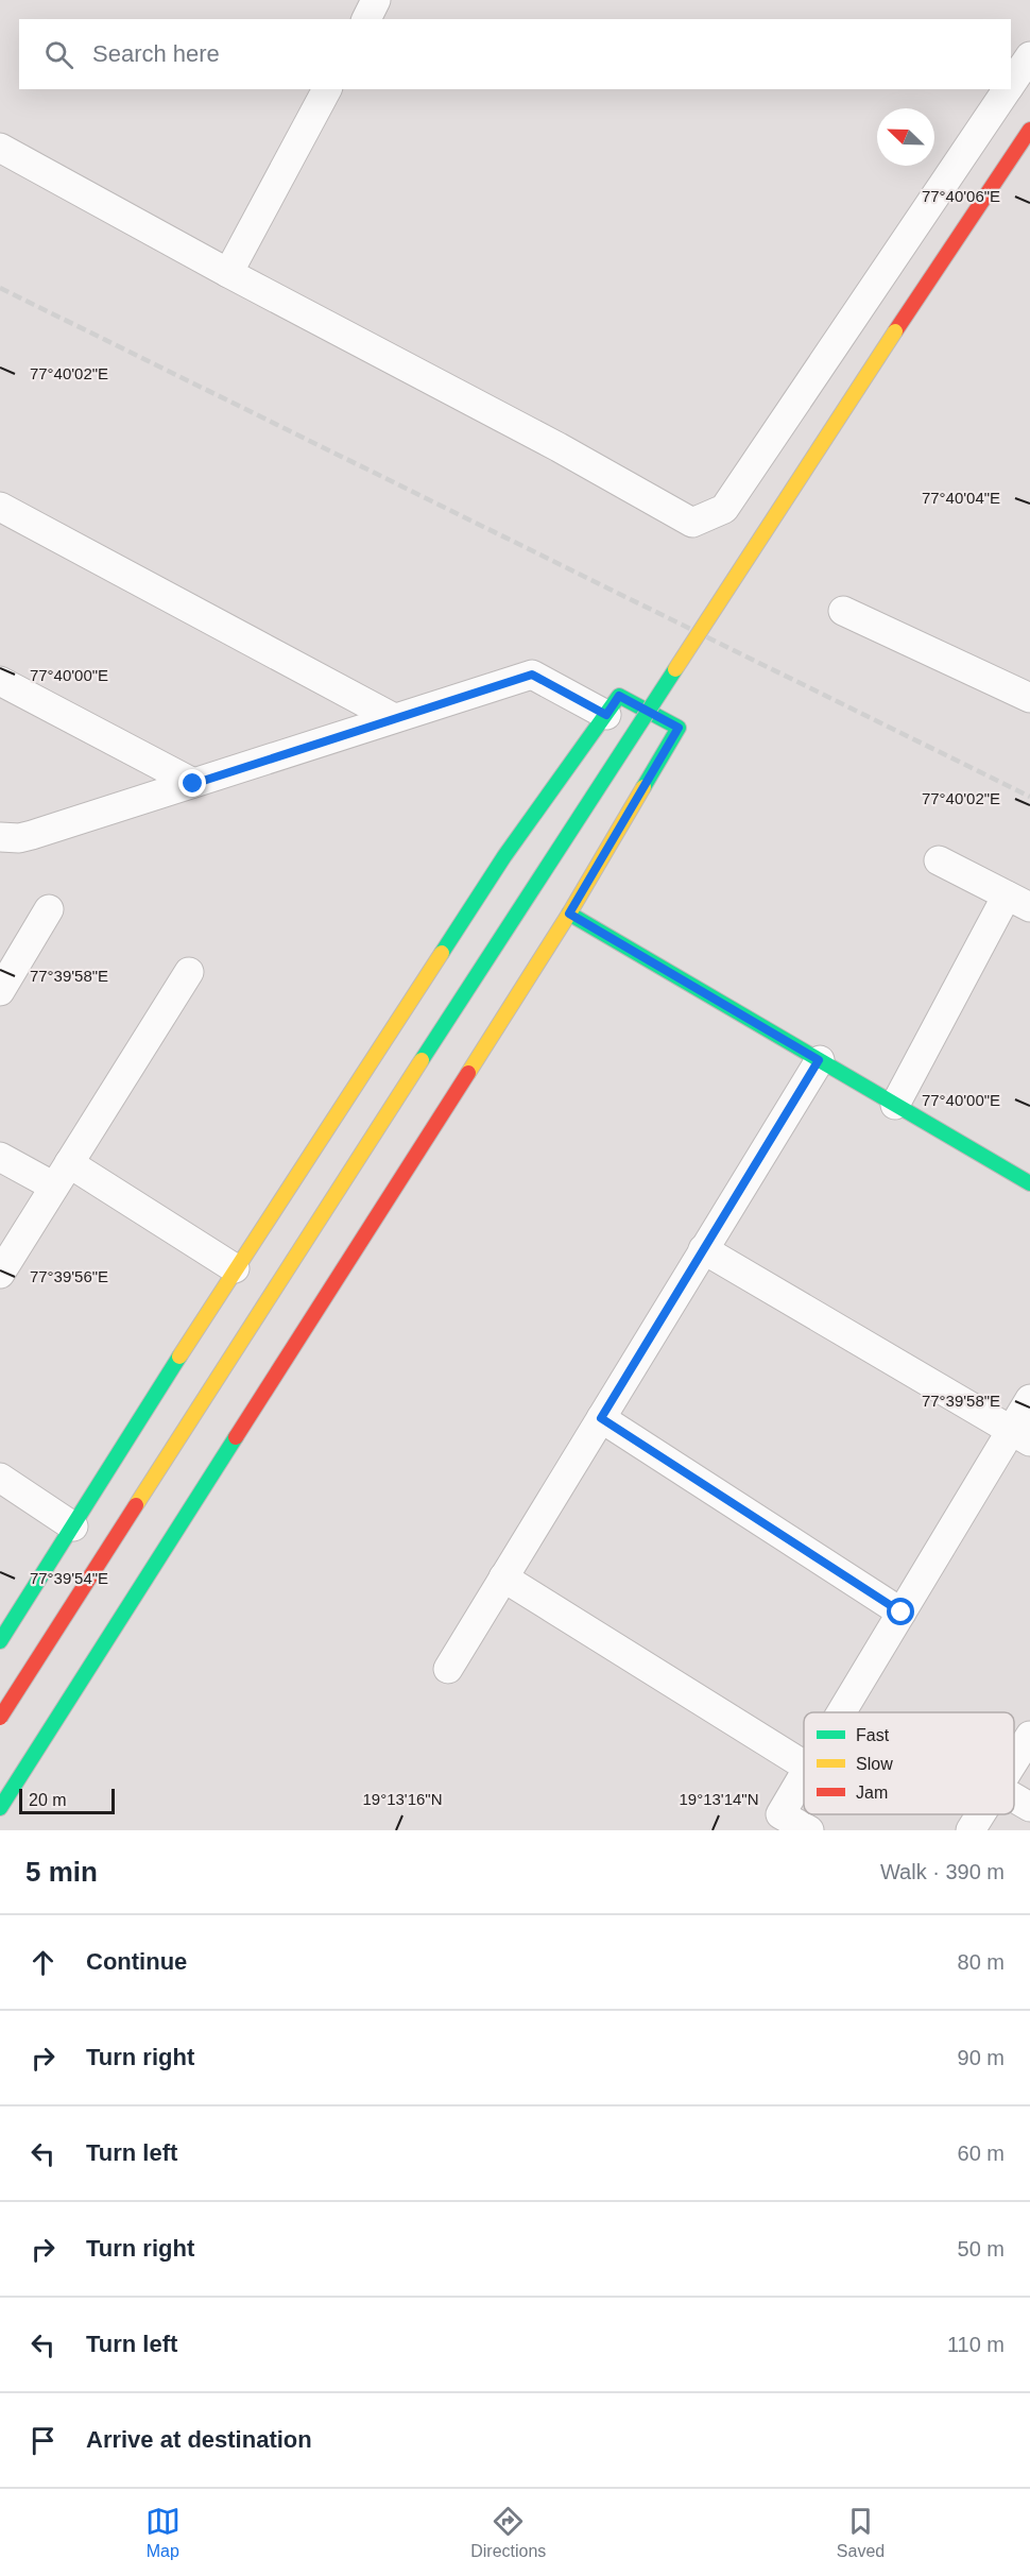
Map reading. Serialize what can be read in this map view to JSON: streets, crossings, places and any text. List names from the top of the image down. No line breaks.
{"legend":["Fast","Slow","Jam"],"scale_bar":"20 m","north":"top left","page":{"search":"Search here","scale":"20 m","heading":["5 min","Walk · 390 m"],"list":[["Continue","80 m"],["Turn right","90 m"],["Turn left","60 m"],["Turn right","50 m"],["Turn left","110 m"],"Arrive at destination"],"nav":["Map","Directions","Saved"]},"coordinates":["77°40'06\"E","77°40'02\"E","77°40'04\"E","77°40'00\"E","77°39'58\"E","77°39'56\"E","77°39'54\"E","19°13'16\"N","19°13'14\"N"]}
